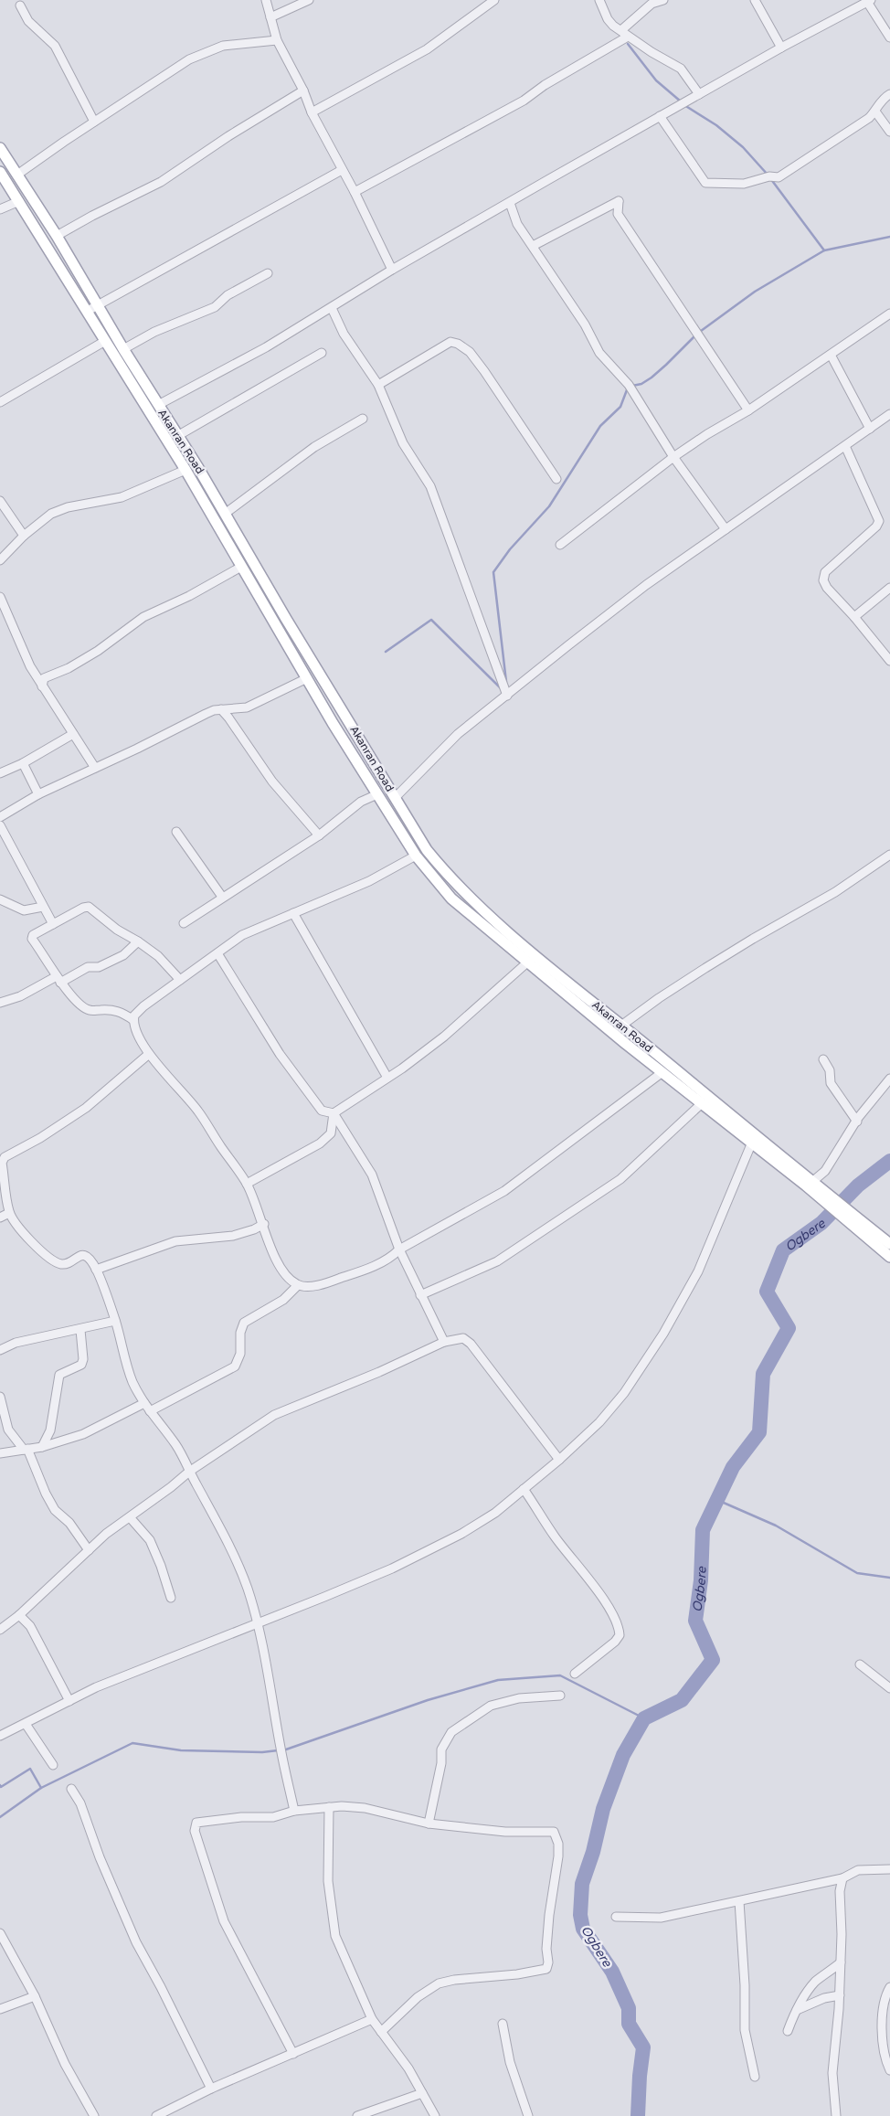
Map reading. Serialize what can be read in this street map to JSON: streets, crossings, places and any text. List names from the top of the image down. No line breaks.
{"streets":{"main road":["Akanran Road"]},"water":["Ogbere"]}
